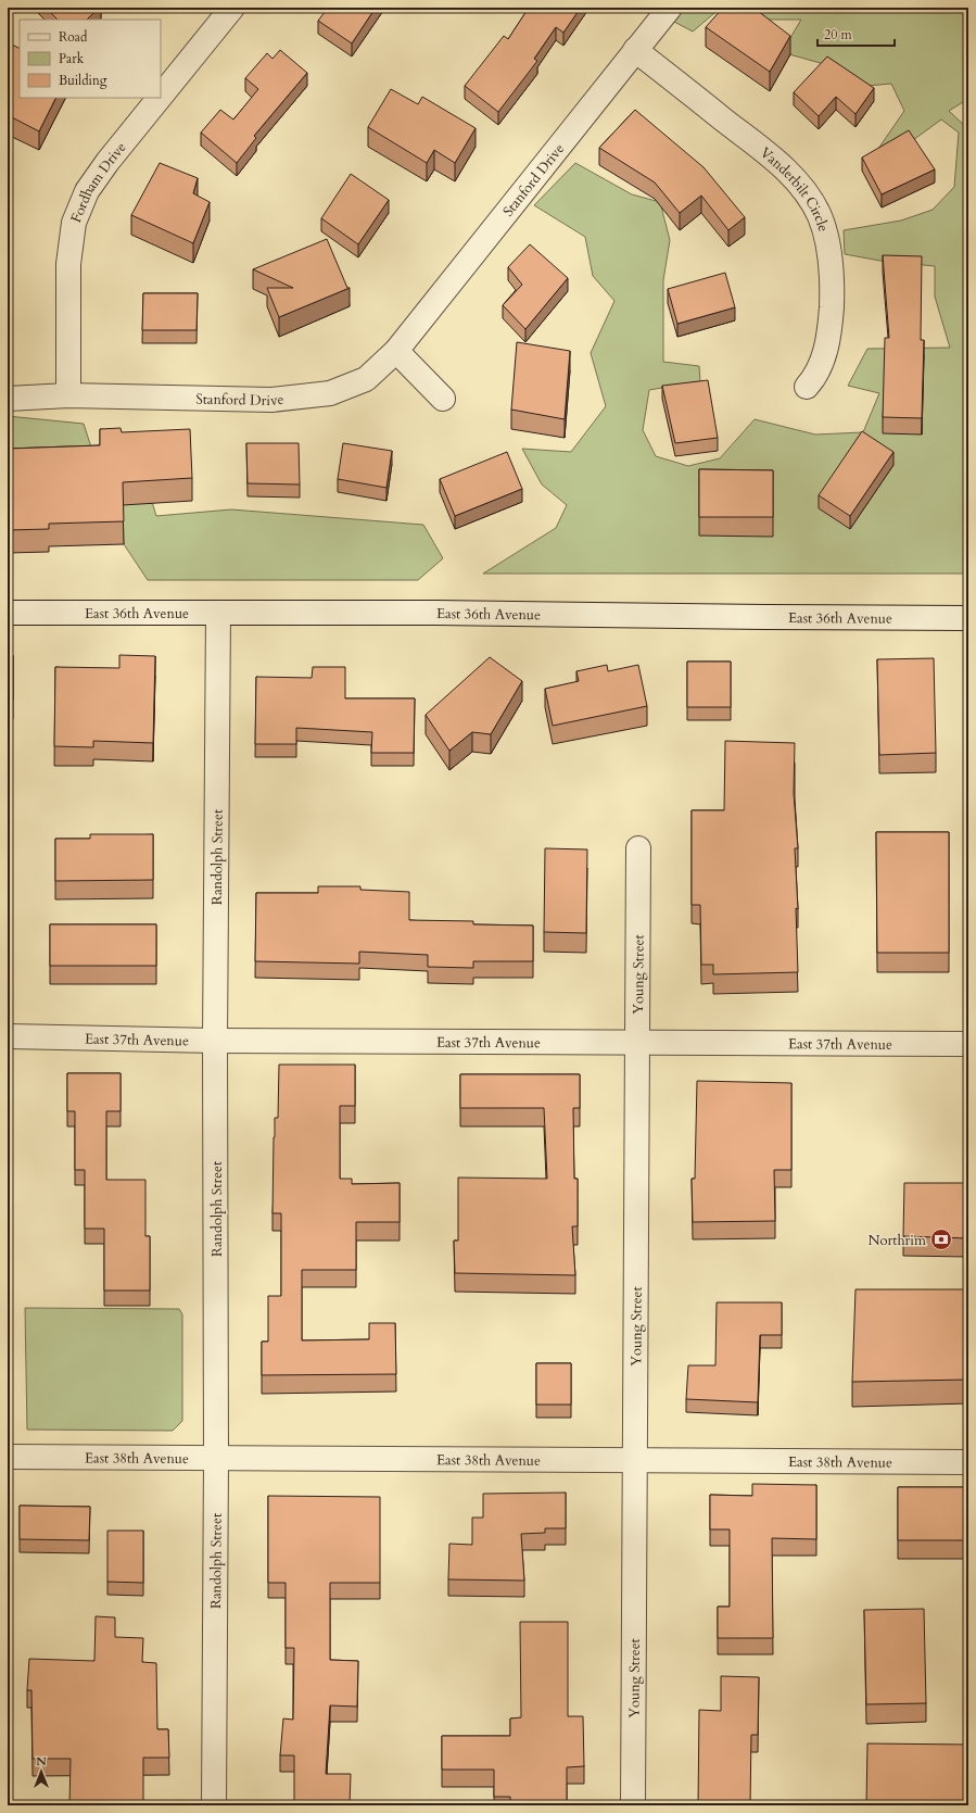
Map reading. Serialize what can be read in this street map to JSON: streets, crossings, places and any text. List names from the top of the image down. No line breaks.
{"streets":{"street":["Stanford Drive","Fordham Drive","Vanderbilt Circle","East 36th Avenue","Randolph Street","Young Street","East 37th Avenue","East 38th Avenue"]},"crossings":[["Stanford Drive","Fordham Drive"],["Stanford Drive","Vanderbilt Circle"],["East 36th Avenue","Randolph Street"],["Randolph Street","East 37th Avenue"],["Randolph Street","East 38th Avenue"],["Young Street","East 37th Avenue"],["Young Street","East 38th Avenue"]],"places":{"bank":["Northrim"]},"legend":["Road","Park","Building"],"scale_bar":"20 m","north":"top"}
